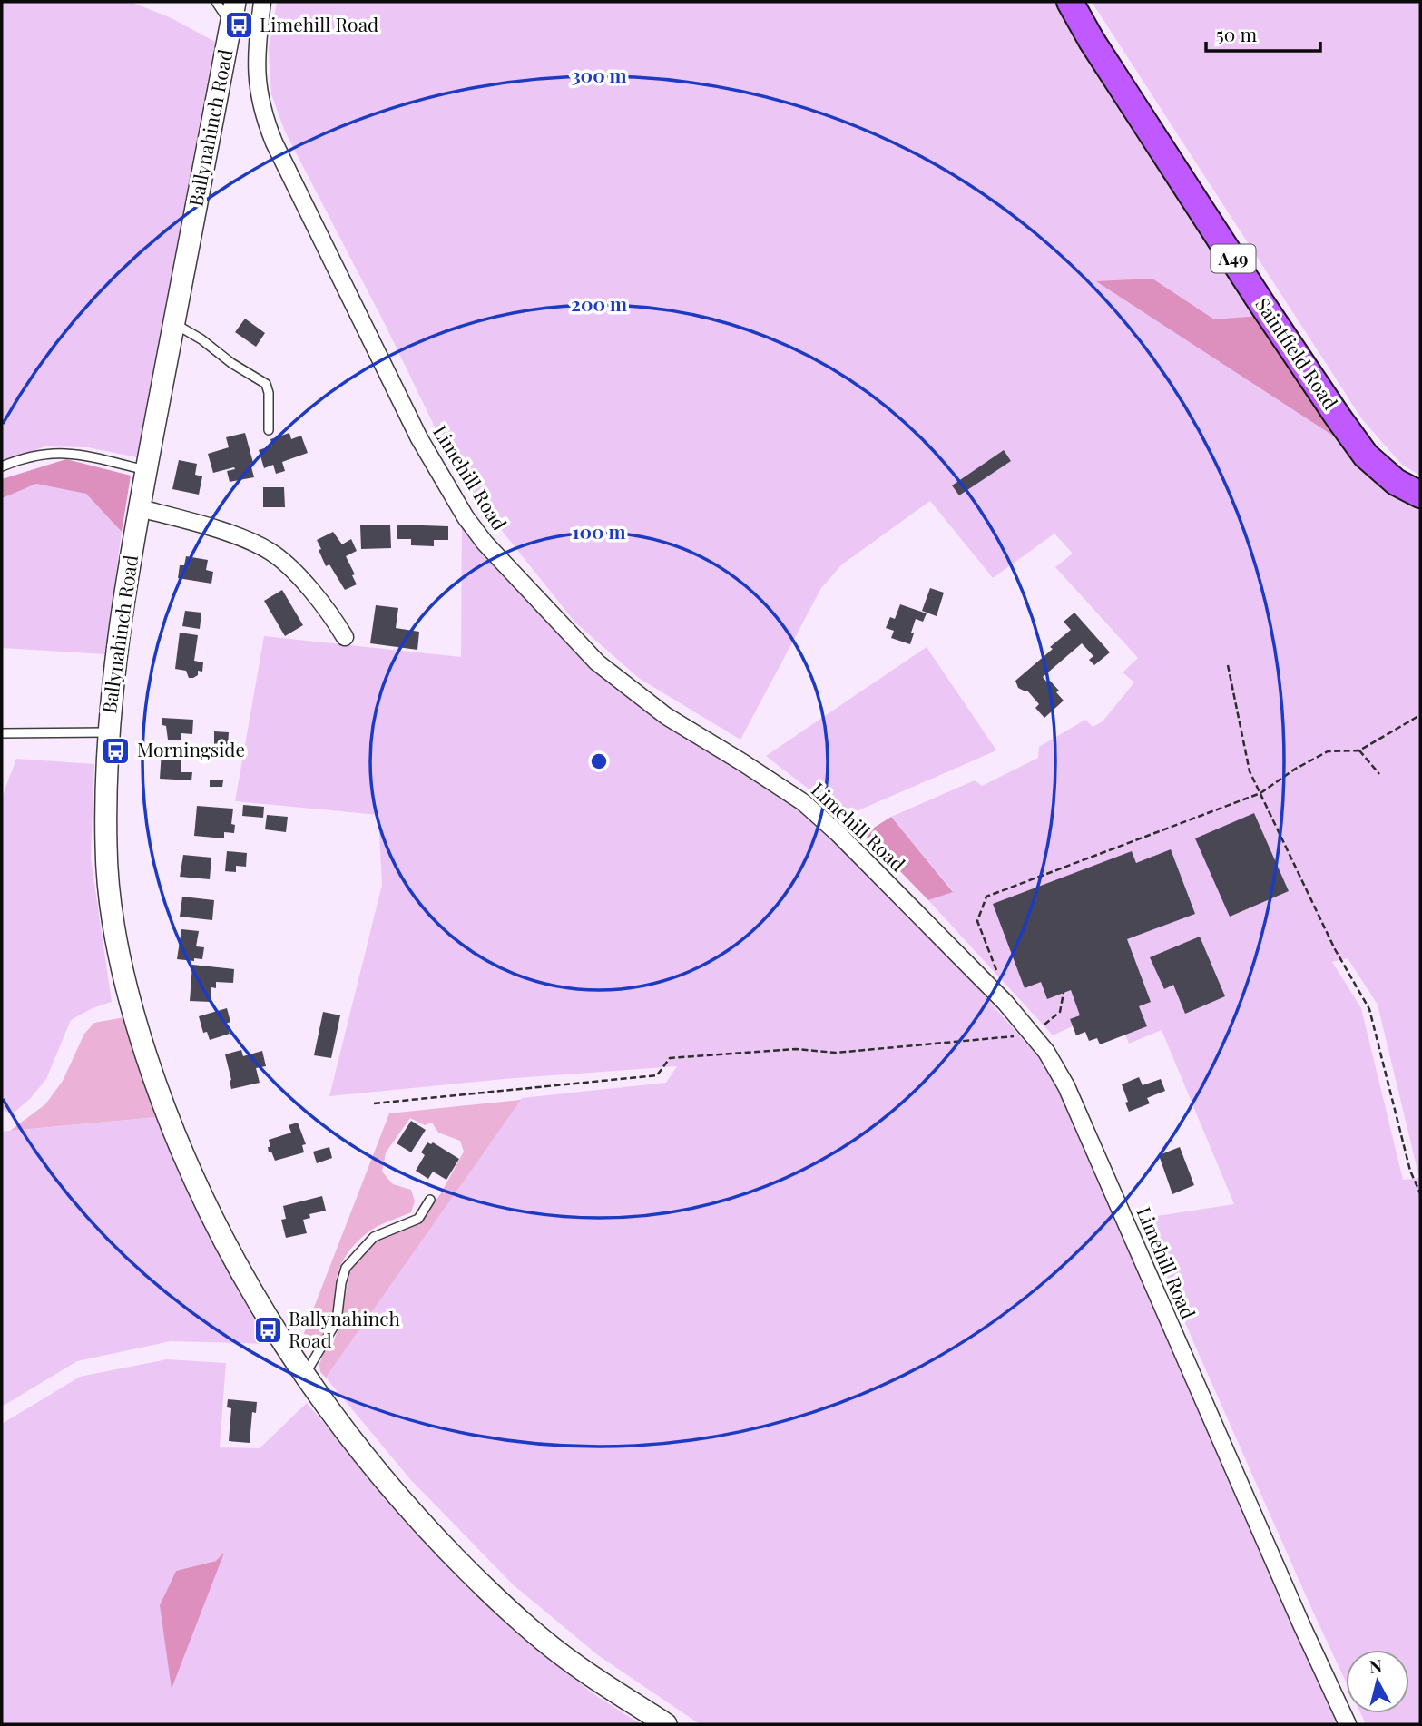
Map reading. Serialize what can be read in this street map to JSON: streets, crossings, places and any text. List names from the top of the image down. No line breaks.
{"streets":{"main road":["A49","Saintfield Road"],"street":["Ballynahinch Road","Limehill Road"]},"places":{"bus stop":["Limehill Road","Morningside","Ballynahinch Road"]},"scale_bar":"50 m","north":"top","rings":["300 m","200 m","100 m"]}
